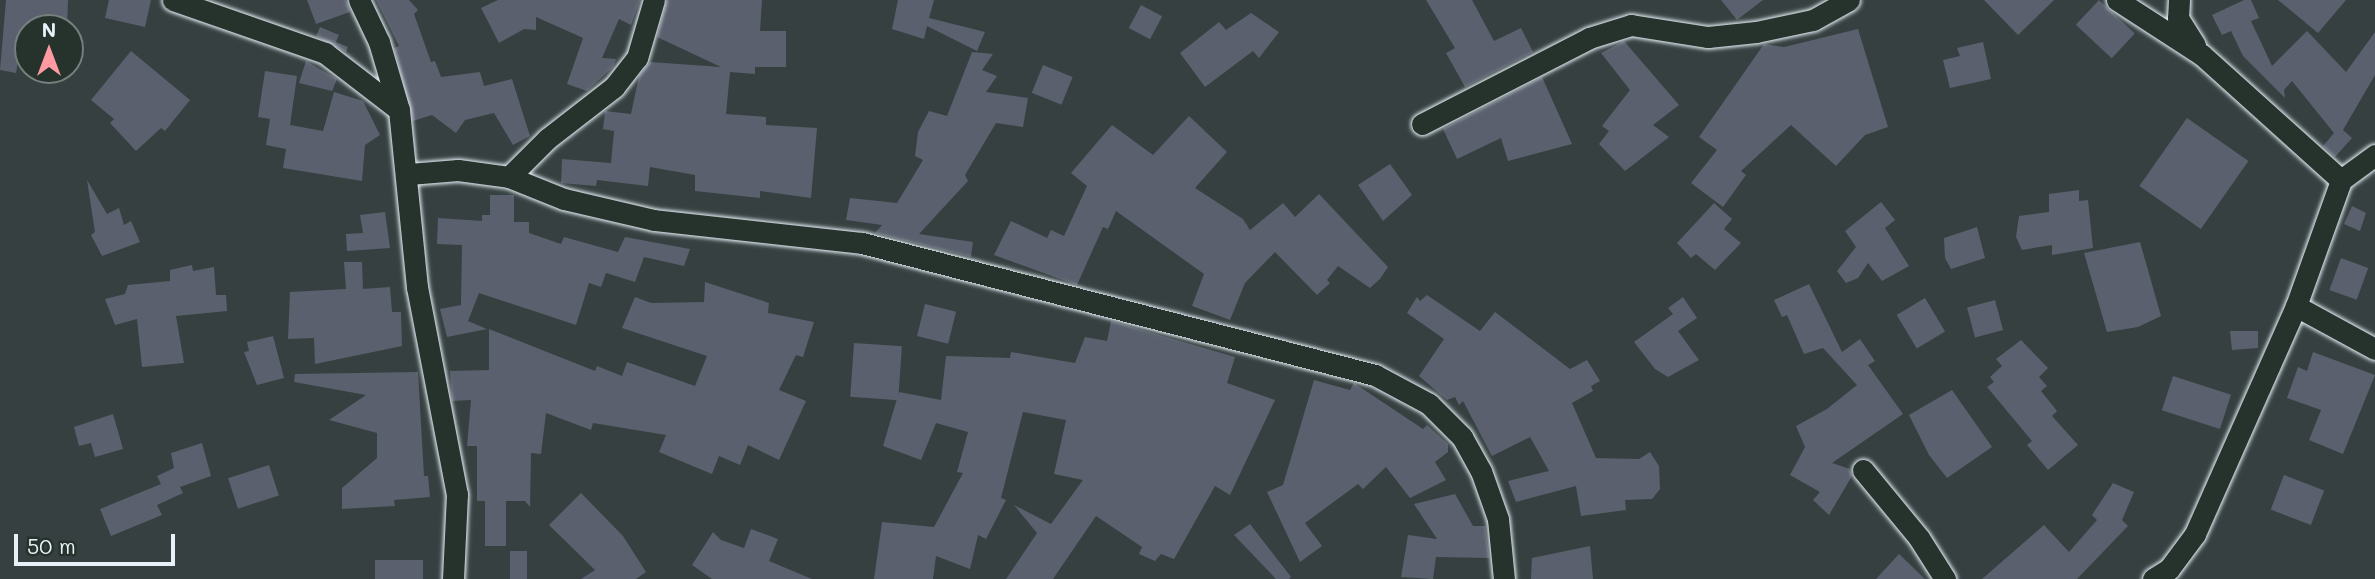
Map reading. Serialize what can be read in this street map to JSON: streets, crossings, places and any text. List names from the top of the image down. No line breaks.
{"scale_bar":"50 m","north":"top"}
